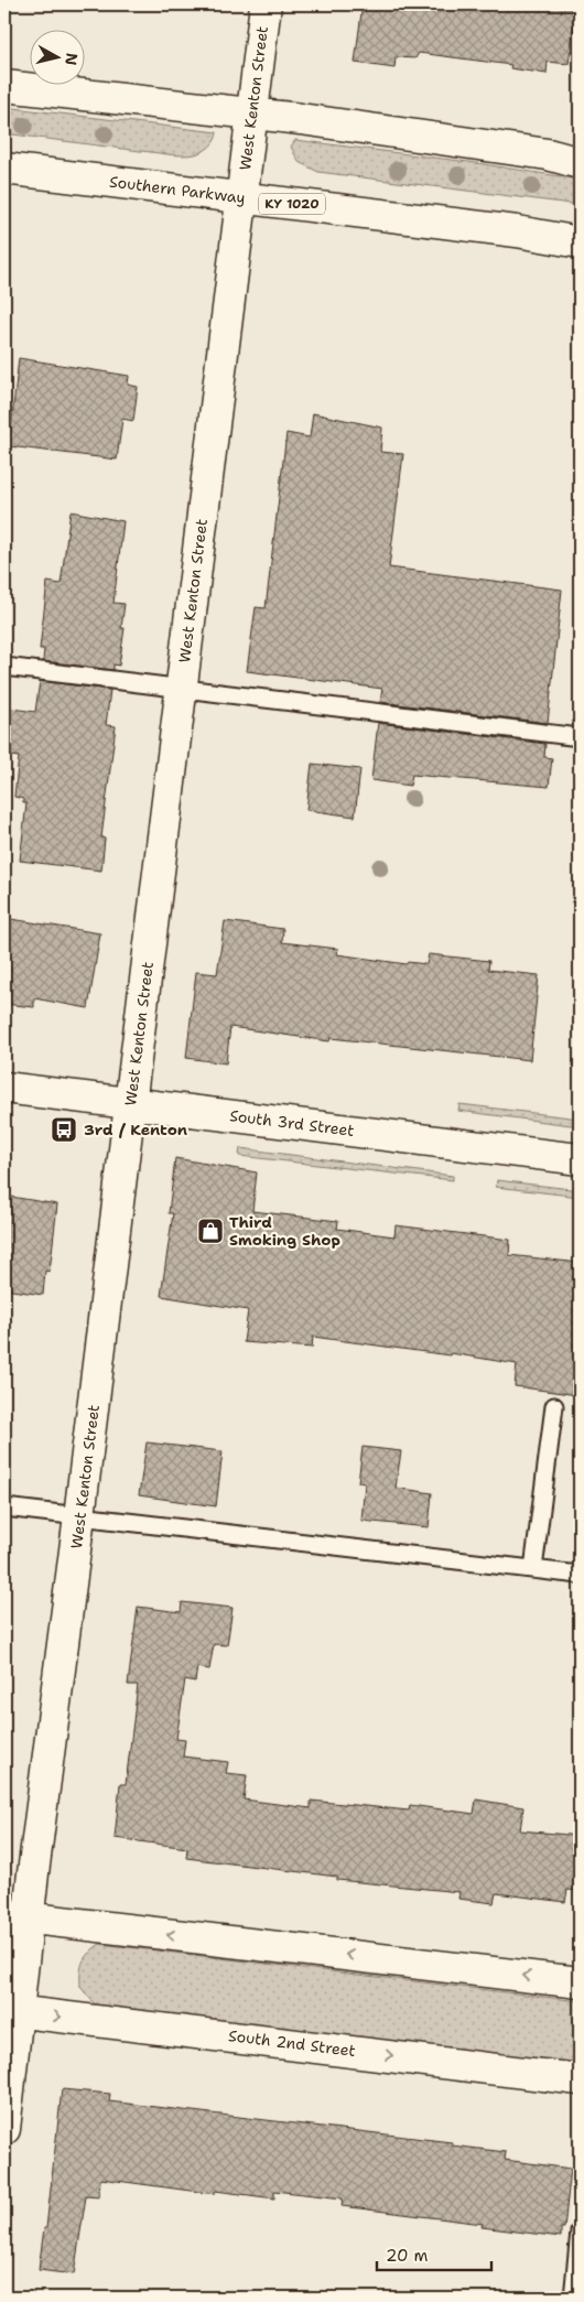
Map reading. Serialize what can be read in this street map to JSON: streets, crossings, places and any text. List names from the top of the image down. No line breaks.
{"streets":{"street":["West Kenton Street","Southern Parkway","KY 1020","South 3rd Street","South 2nd Street"]},"crossings":[["West Kenton Street","Southern Parkway"],["West Kenton Street","South 3rd Street"],["West Kenton Street","South 2nd Street"]],"places":{"bus stop":["3rd / Kenton"],"shop":["Third Smoking Shop"]},"scale_bar":"20 m","north":"right"}
